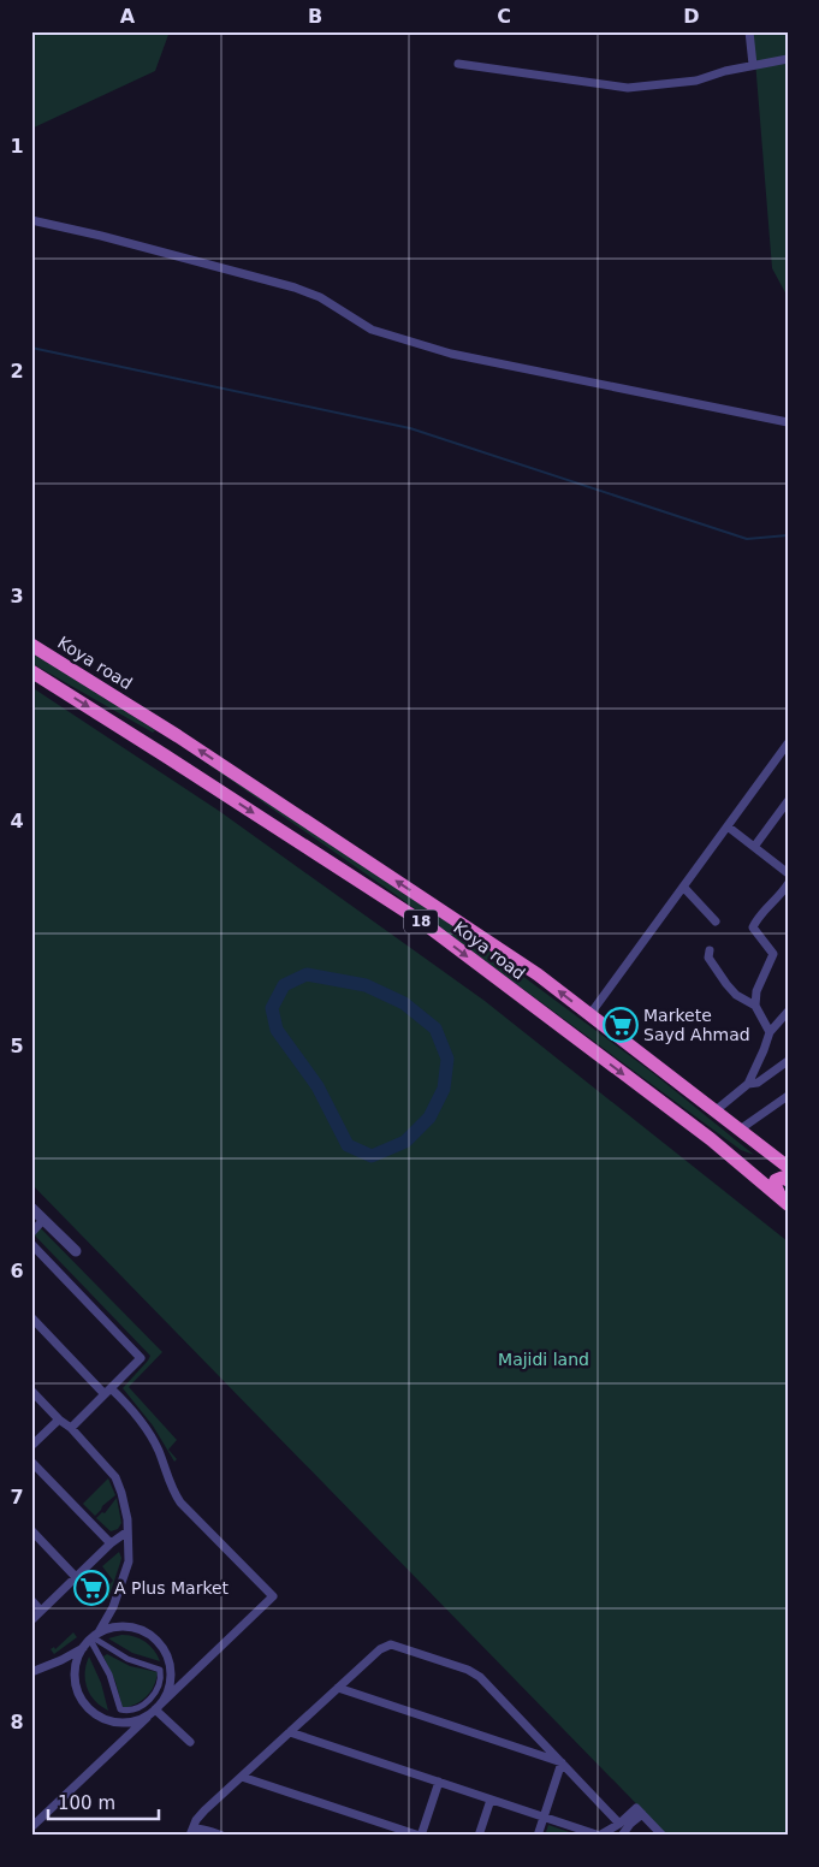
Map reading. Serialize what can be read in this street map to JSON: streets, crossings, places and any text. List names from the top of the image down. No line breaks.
{"streets":{"highway":["Koya road","18"]},"parks":["Majidi land"],"places":{"supermarket":["Markete Sayd Ahmad","A Plus Market"]},"scale_bar":"100 m","grid":{"columns":["A","B","C","D"],"rows":["1","2","3","4","5","6","7","8"]}}
